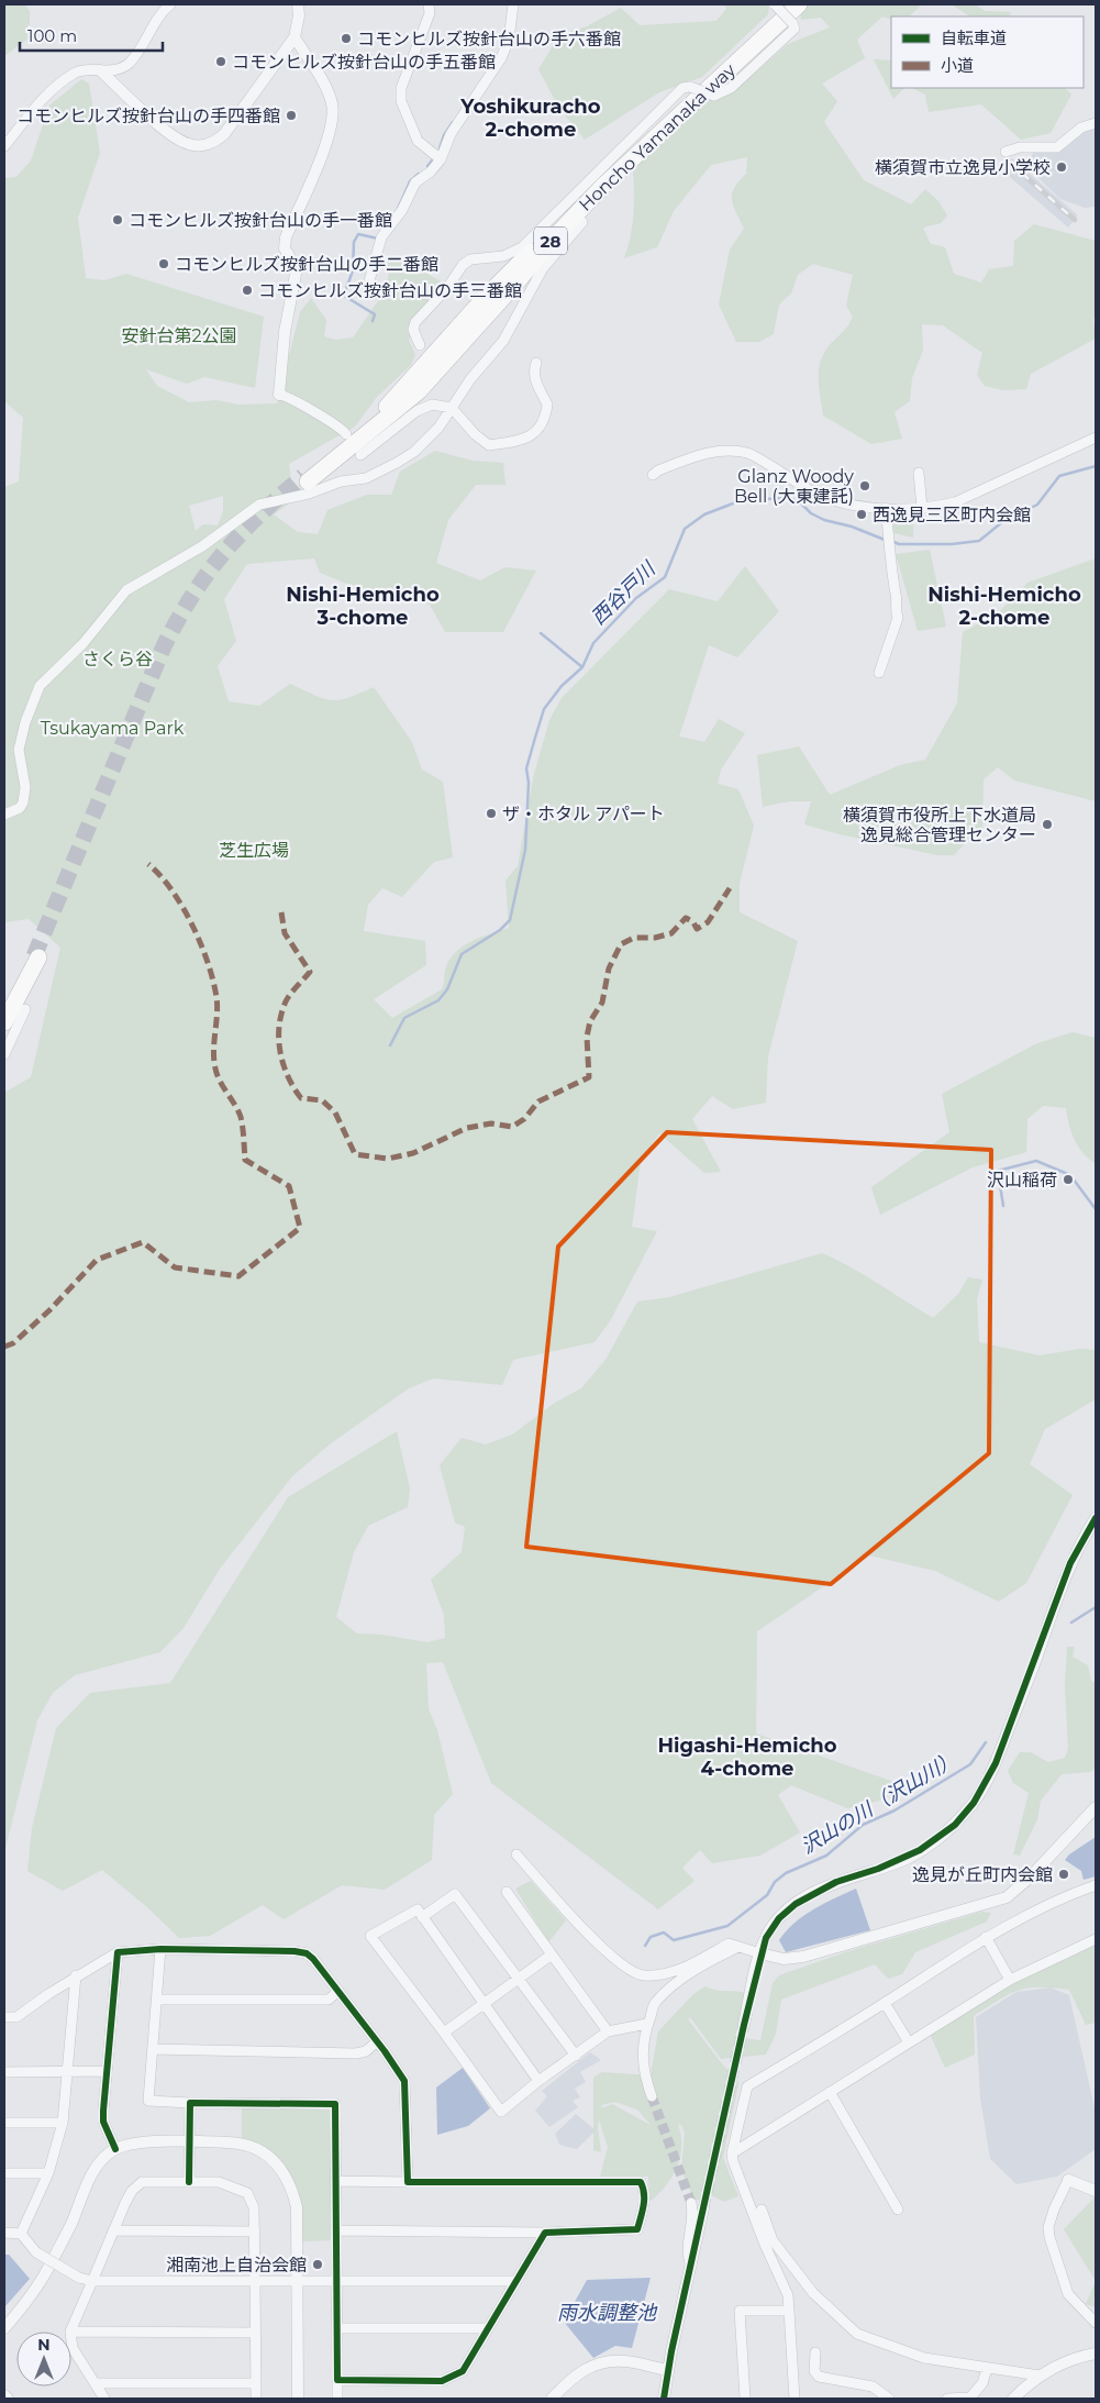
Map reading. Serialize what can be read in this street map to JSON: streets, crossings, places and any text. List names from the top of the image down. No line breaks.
{"streets":{"highway":["Honcho Yamanaka way","28"]},"districts":["Yoshikuracho 2-chome","Nishi-Hemicho 3-chome","Nishi-Hemicho 2-chome","Higashi-Hemicho 4-chome"],"water":["西谷戸川","沢山の川（沢山川）","雨水調整池"],"parks":["安針台第2公園","さくら谷","Tsukayama Park","芝生広場"],"places":["コモンヒルズ按針台山の手六番館","コモンヒルズ按針台山の手五番館","コモンヒルズ按針台山の手四番館","横須賀市立逸見小学校","コモンヒルズ按針台山の手一番館","コモンヒルズ按針台山の手二番館","コモンヒルズ按針台山の手三番館","Glanz Woody Bell (大東建託)","西逸見三区町内会館","ザ・ホタル アパート","横須賀市役所上下水道局 逸見総合管理センター","沢山稲荷","逸見が丘町内会館","湘南池上自治会館"],"legend":["自転車道","小道"],"scale_bar":"100 m","north":"top"}
